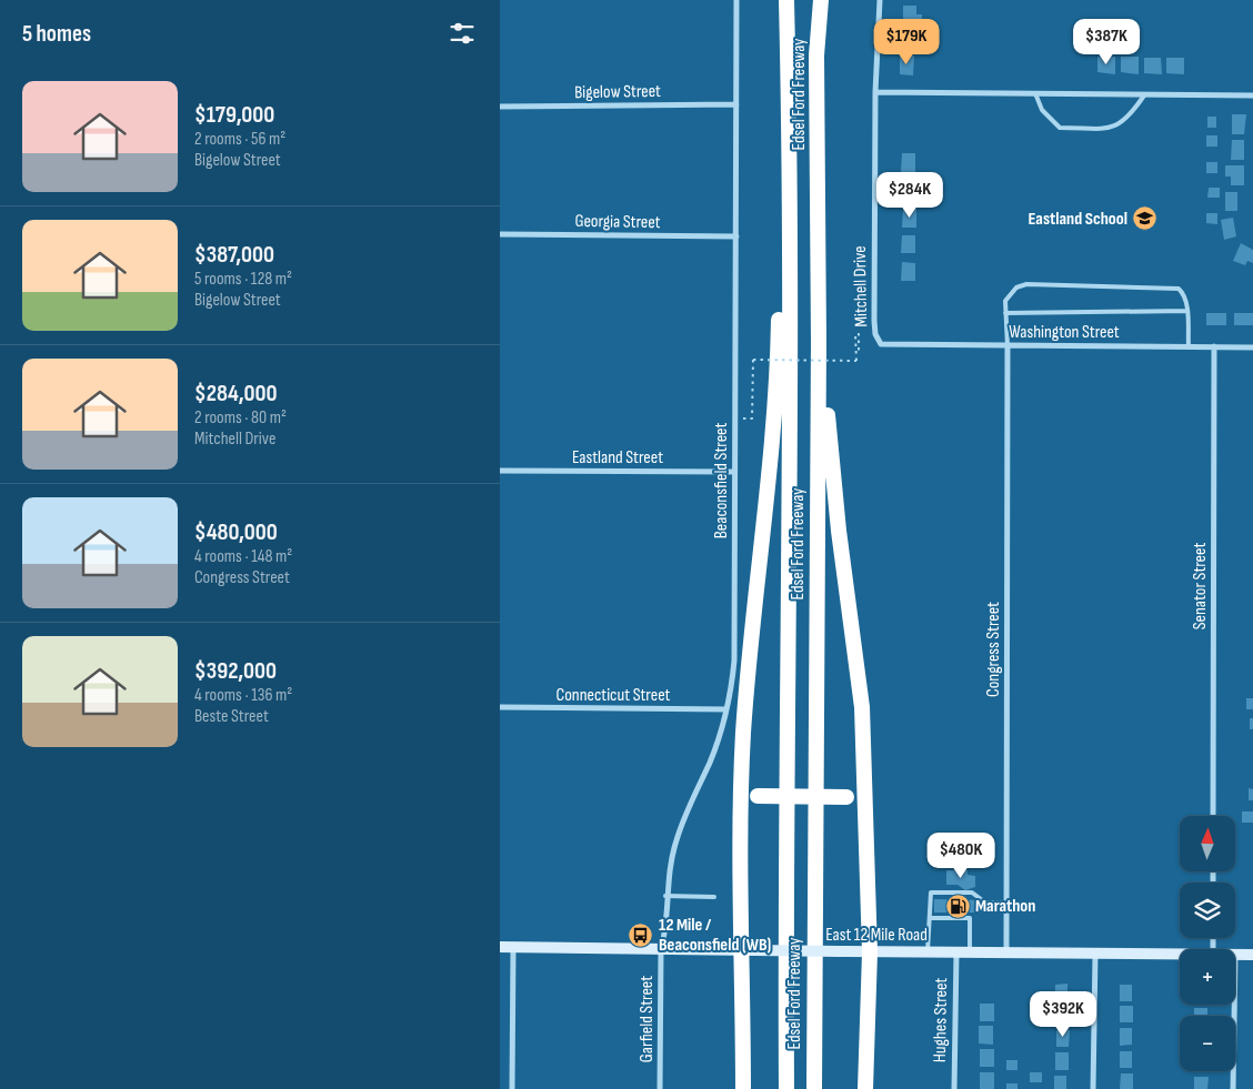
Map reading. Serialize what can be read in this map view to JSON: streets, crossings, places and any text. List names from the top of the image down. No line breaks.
{"streets":{"highway":["Edsel Ford Freeway"],"main road":["East 12 Mile Road"],"street":["Bigelow Street","Georgia Street","Mitchell Drive","Washington Street","Eastland Street","Beaconsfield Street","Senator Street","Congress Street","Connecticut Street","Garfield Street","Hughes Street"]},"crossings":[["Bigelow Street","Beaconsfield Street"],["Georgia Street","Beaconsfield Street"],["Mitchell Drive","Washington Street"],["Washington Street","Senator Street"],["Washington Street","Congress Street"],["Eastland Street","Beaconsfield Street"],["Beaconsfield Street","Connecticut Street"],["Beaconsfield Street","East 12 Mile Road"],["Beaconsfield Street","Garfield Street"],["Congress Street","East 12 Mile Road"],["East 12 Mile Road","Garfield Street"],["East 12 Mile Road","Hughes Street"]],"places":{"school or university":["Eastland School"],"fuel station":["Marathon"],"bus stop":["12 Mile / Beaconsfield (WB)"]},"north":"top","page":{"heading":"5 homes","price":["$179K","$387K","$284K","$480K","$392K"],"list":[{"name":"$179,000","note":"2 rooms · 56 m² · Bigelow Street"},{"name":"$387,000","note":"5 rooms · 128 m² · Bigelow Street"},{"name":"$284,000","note":"2 rooms · 80 m² · Mitchell Drive"},{"name":"$480,000","note":"4 rooms · 148 m² · Congress Street"},{"name":"$392,000","note":"4 rooms · 136 m² · Beste Street"}],"map_buttons":["+","−"]}}
